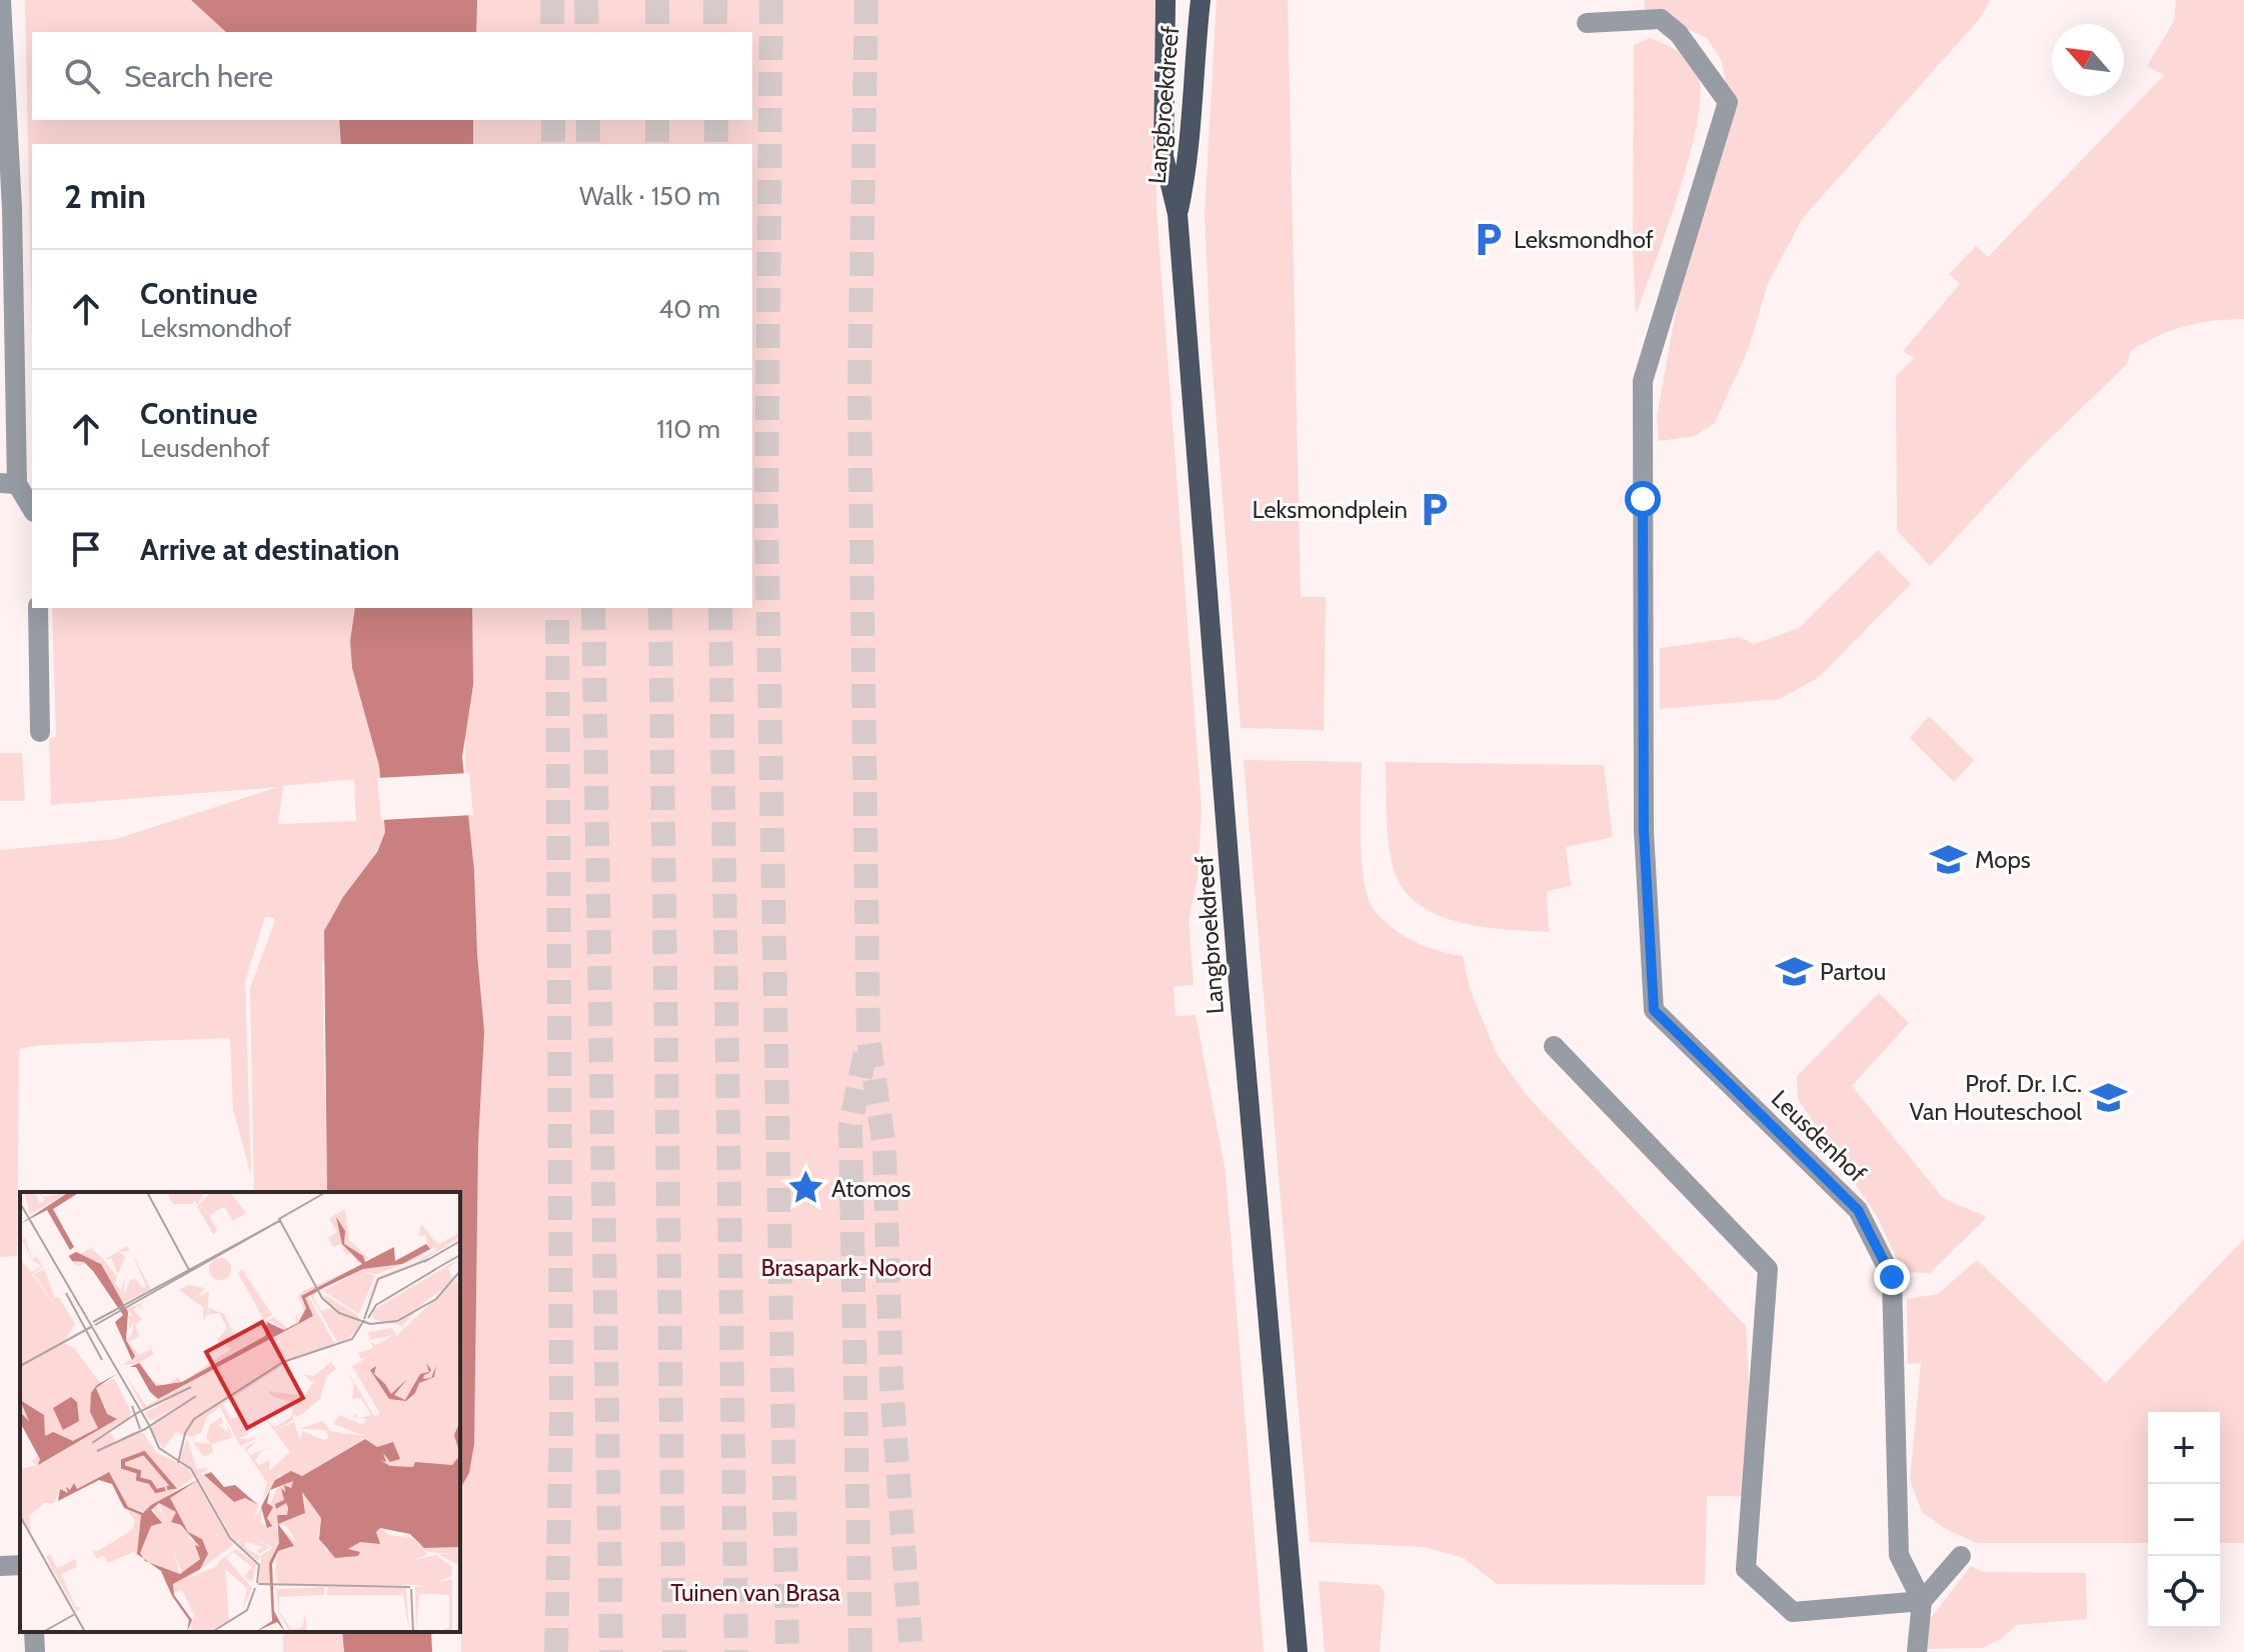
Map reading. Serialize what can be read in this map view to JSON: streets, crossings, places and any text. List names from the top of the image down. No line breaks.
{"streets":{"main road":["Langbroekdreef"],"street":["Leusdenhof"]},"parks":["Brasapark-Noord","Tuinen van Brasa"],"places":{"parking":["Leksmondhof","Leksmondplein"],"school or university":["Mops","Partou","Prof. Dr. I.C. Van Houteschool"],"place":["Atomos"]},"north":"top left","page":{"search":"Search here","heading":["2 min","Walk · 150 m"],"list":[["Continue","Leksmondhof","40 m"],["Continue","Leusdenhof","110 m"],"Arrive at destination"],"map_buttons":["+","−"]}}
